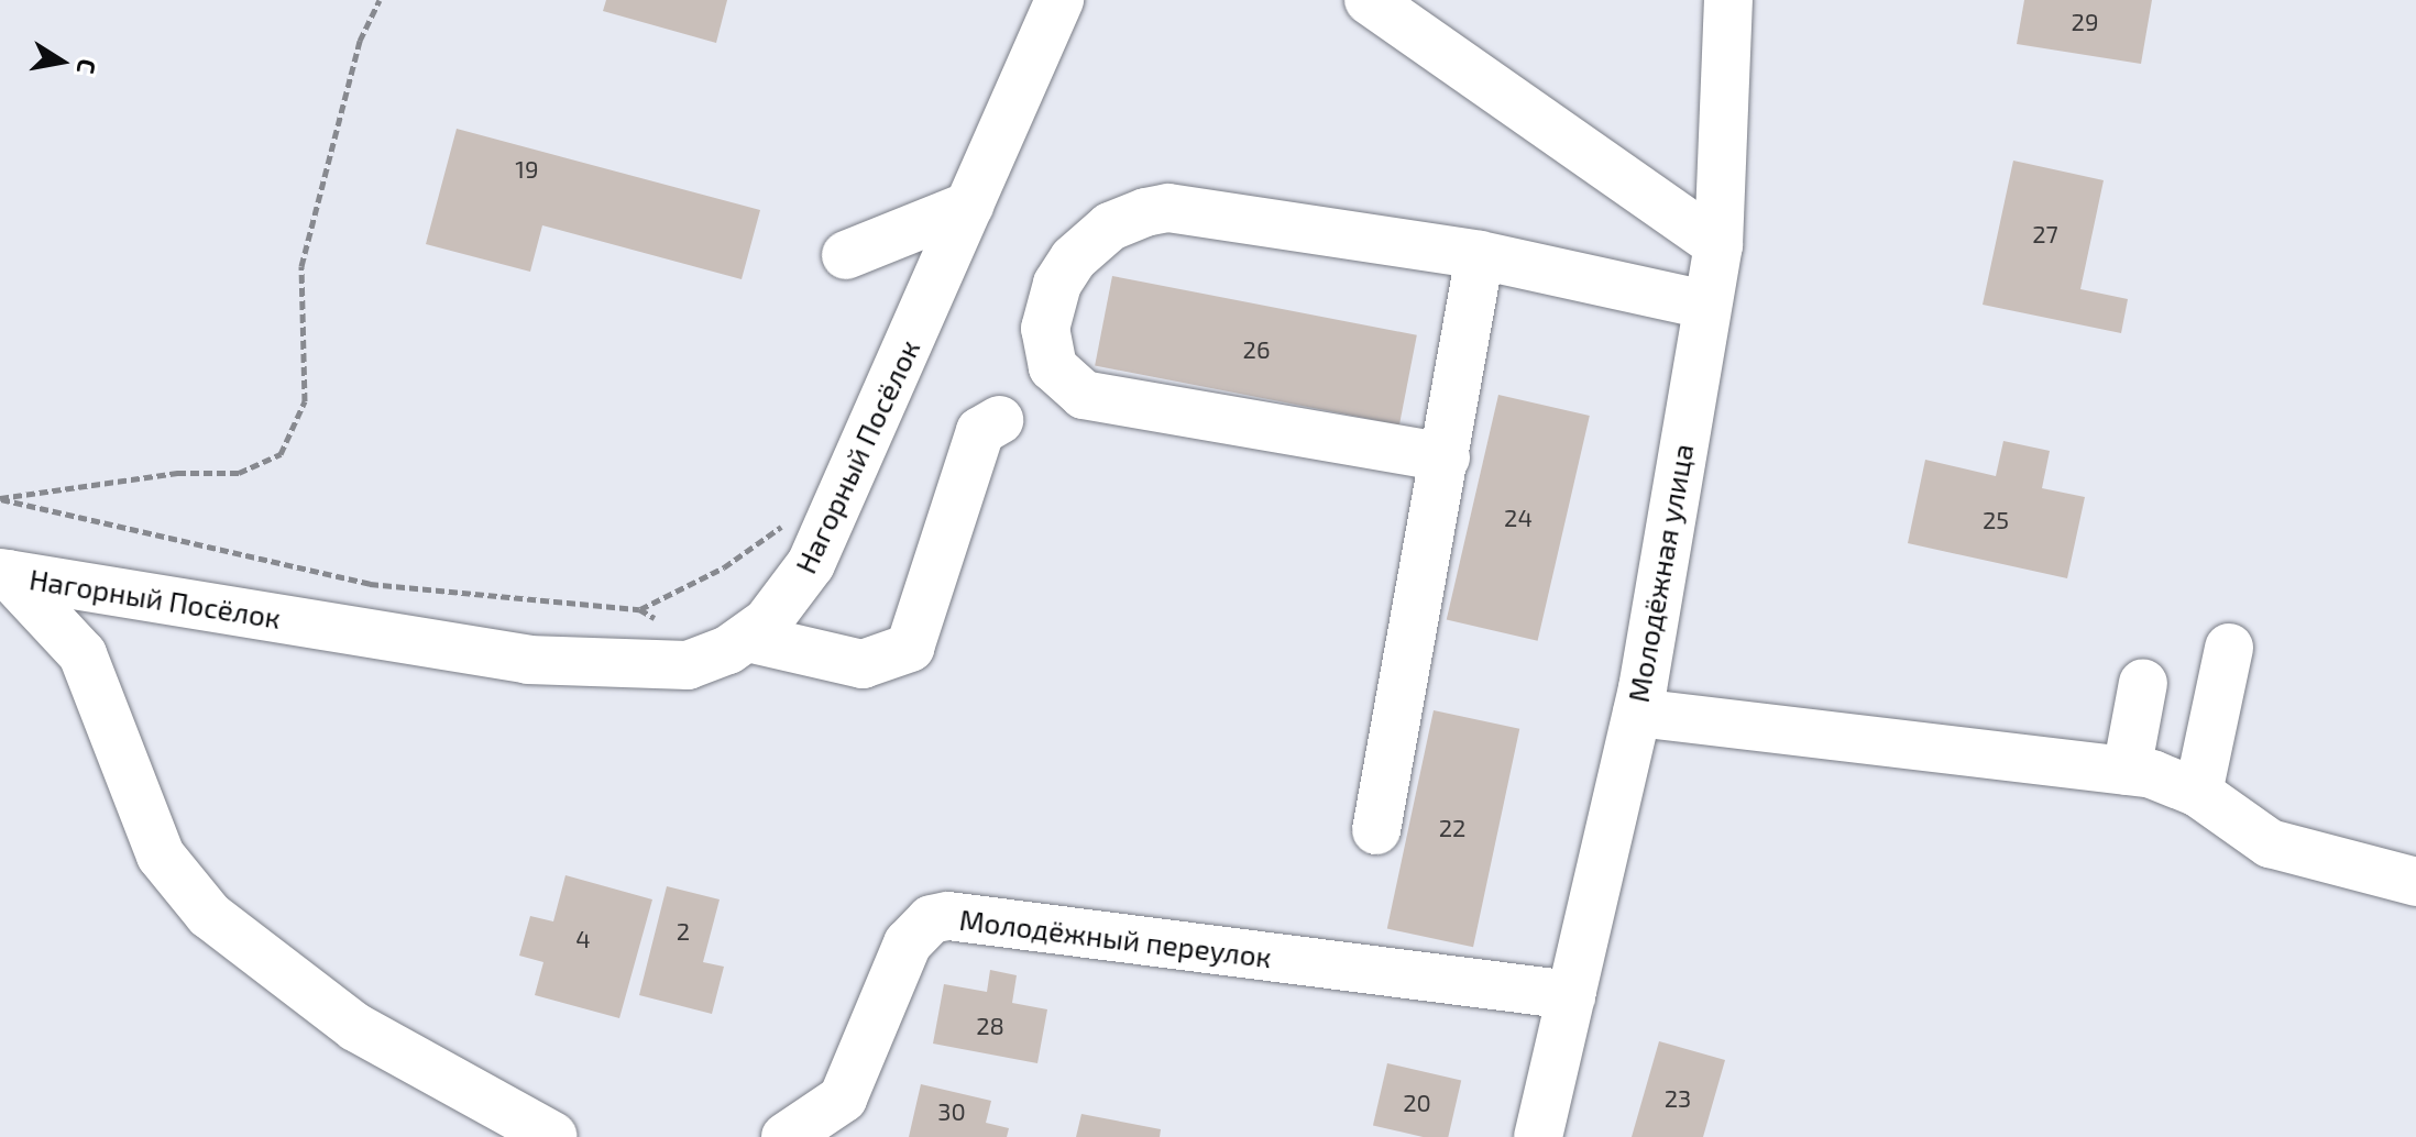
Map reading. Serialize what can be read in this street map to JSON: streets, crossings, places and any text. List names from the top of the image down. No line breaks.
{"streets":{"street":["Нагорный Посёлок","Молодёжная улица","Молодёжный переулок"]},"crossings":[["Молодёжная улица","Молодёжный переулок"]],"house_numbers":["29","19","27","26","24","25","22","2","4","28","23","20","30"],"north":"right"}
